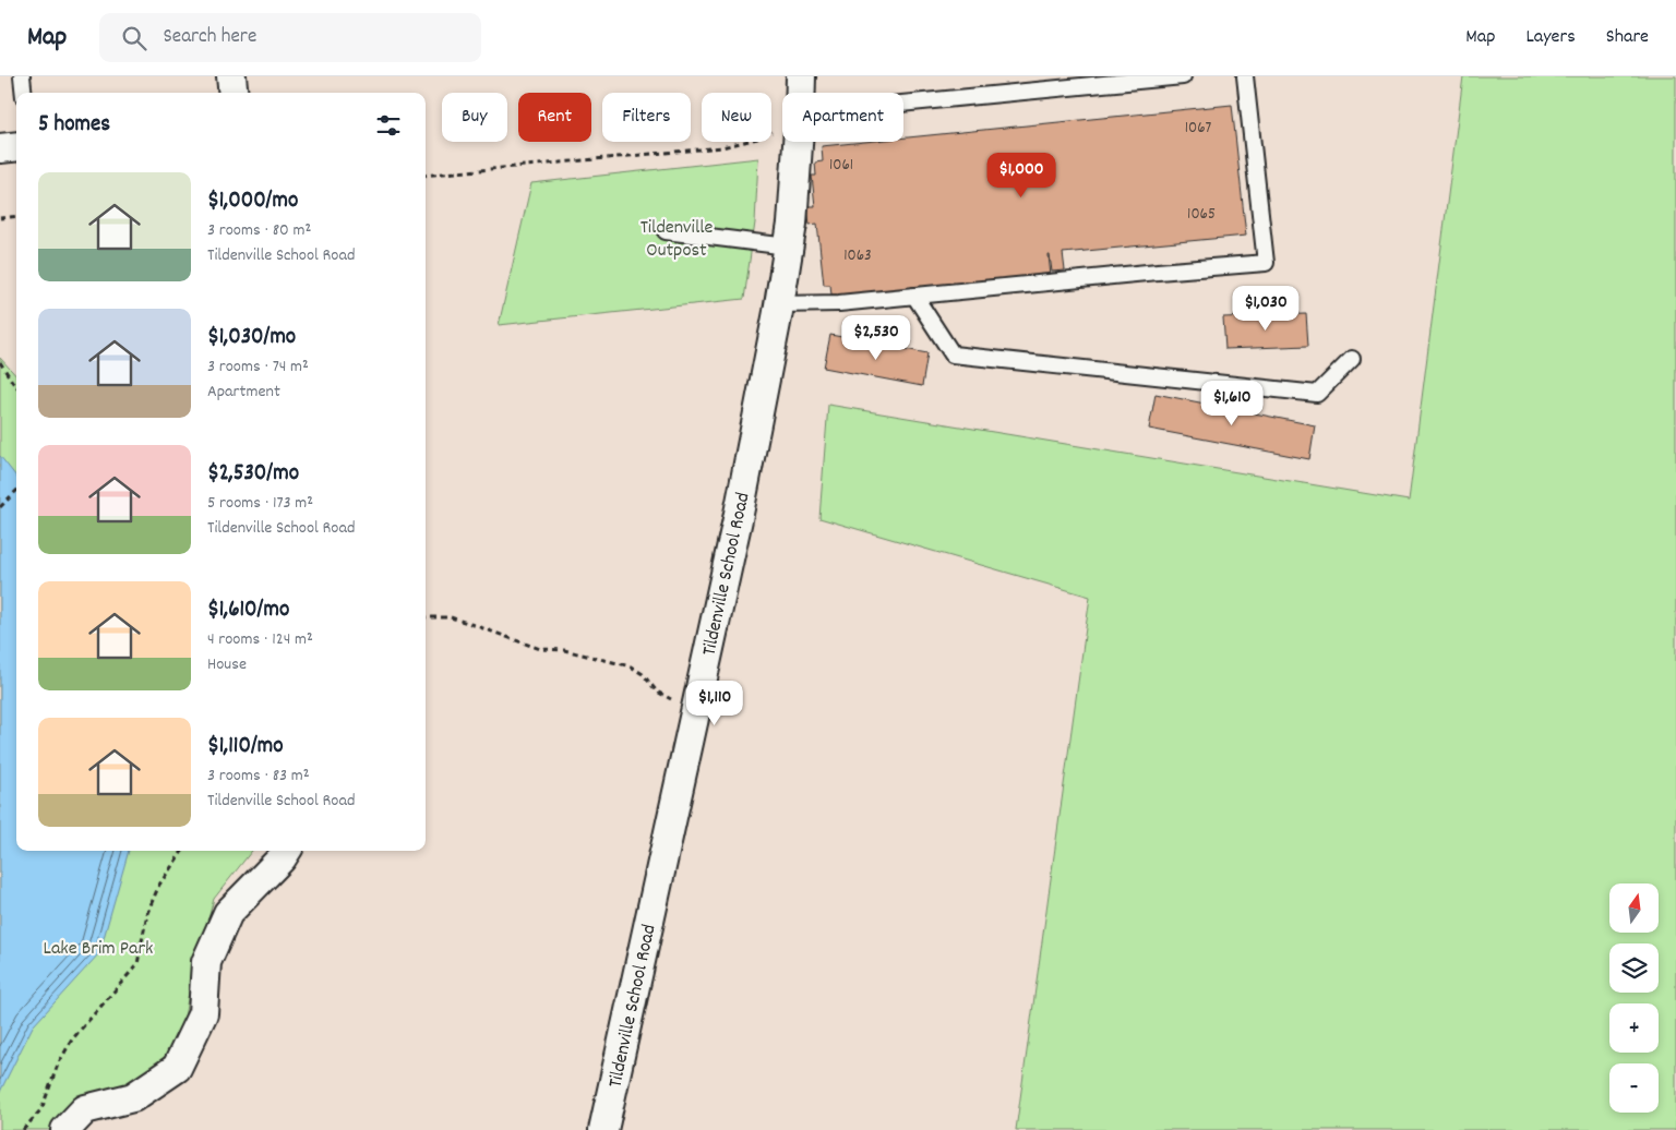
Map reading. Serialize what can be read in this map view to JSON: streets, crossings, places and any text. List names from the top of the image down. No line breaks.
{"streets":{"street":["Tildenville School Road"]},"parks":["Tildenville Outpost","Lake Brim Park"],"house_numbers":["1067","1061","1065","1063"],"north":"top","page":{"header":"Map","search":"Search here","nav":["Map","Layers","Share"],"chip":["Buy","Rent","Filters","New","Apartment"],"heading":"5 homes","price":["$1,000","$1,030","$2,530","$1,610","$1,110"],"list":[{"name":"$1,000/mo","note":"3 rooms · 80 m² · Tildenville School Road"},{"name":"$1,030/mo","note":"3 rooms · 74 m² · Apartment"},{"name":"$2,530/mo","note":"5 rooms · 173 m² · Tildenville School Road"},{"name":"$1,610/mo","note":"4 rooms · 124 m² · House"},{"name":"$1,110/mo","note":"3 rooms · 83 m² · Tildenville School Road"}],"map_buttons":["+","−"]}}
